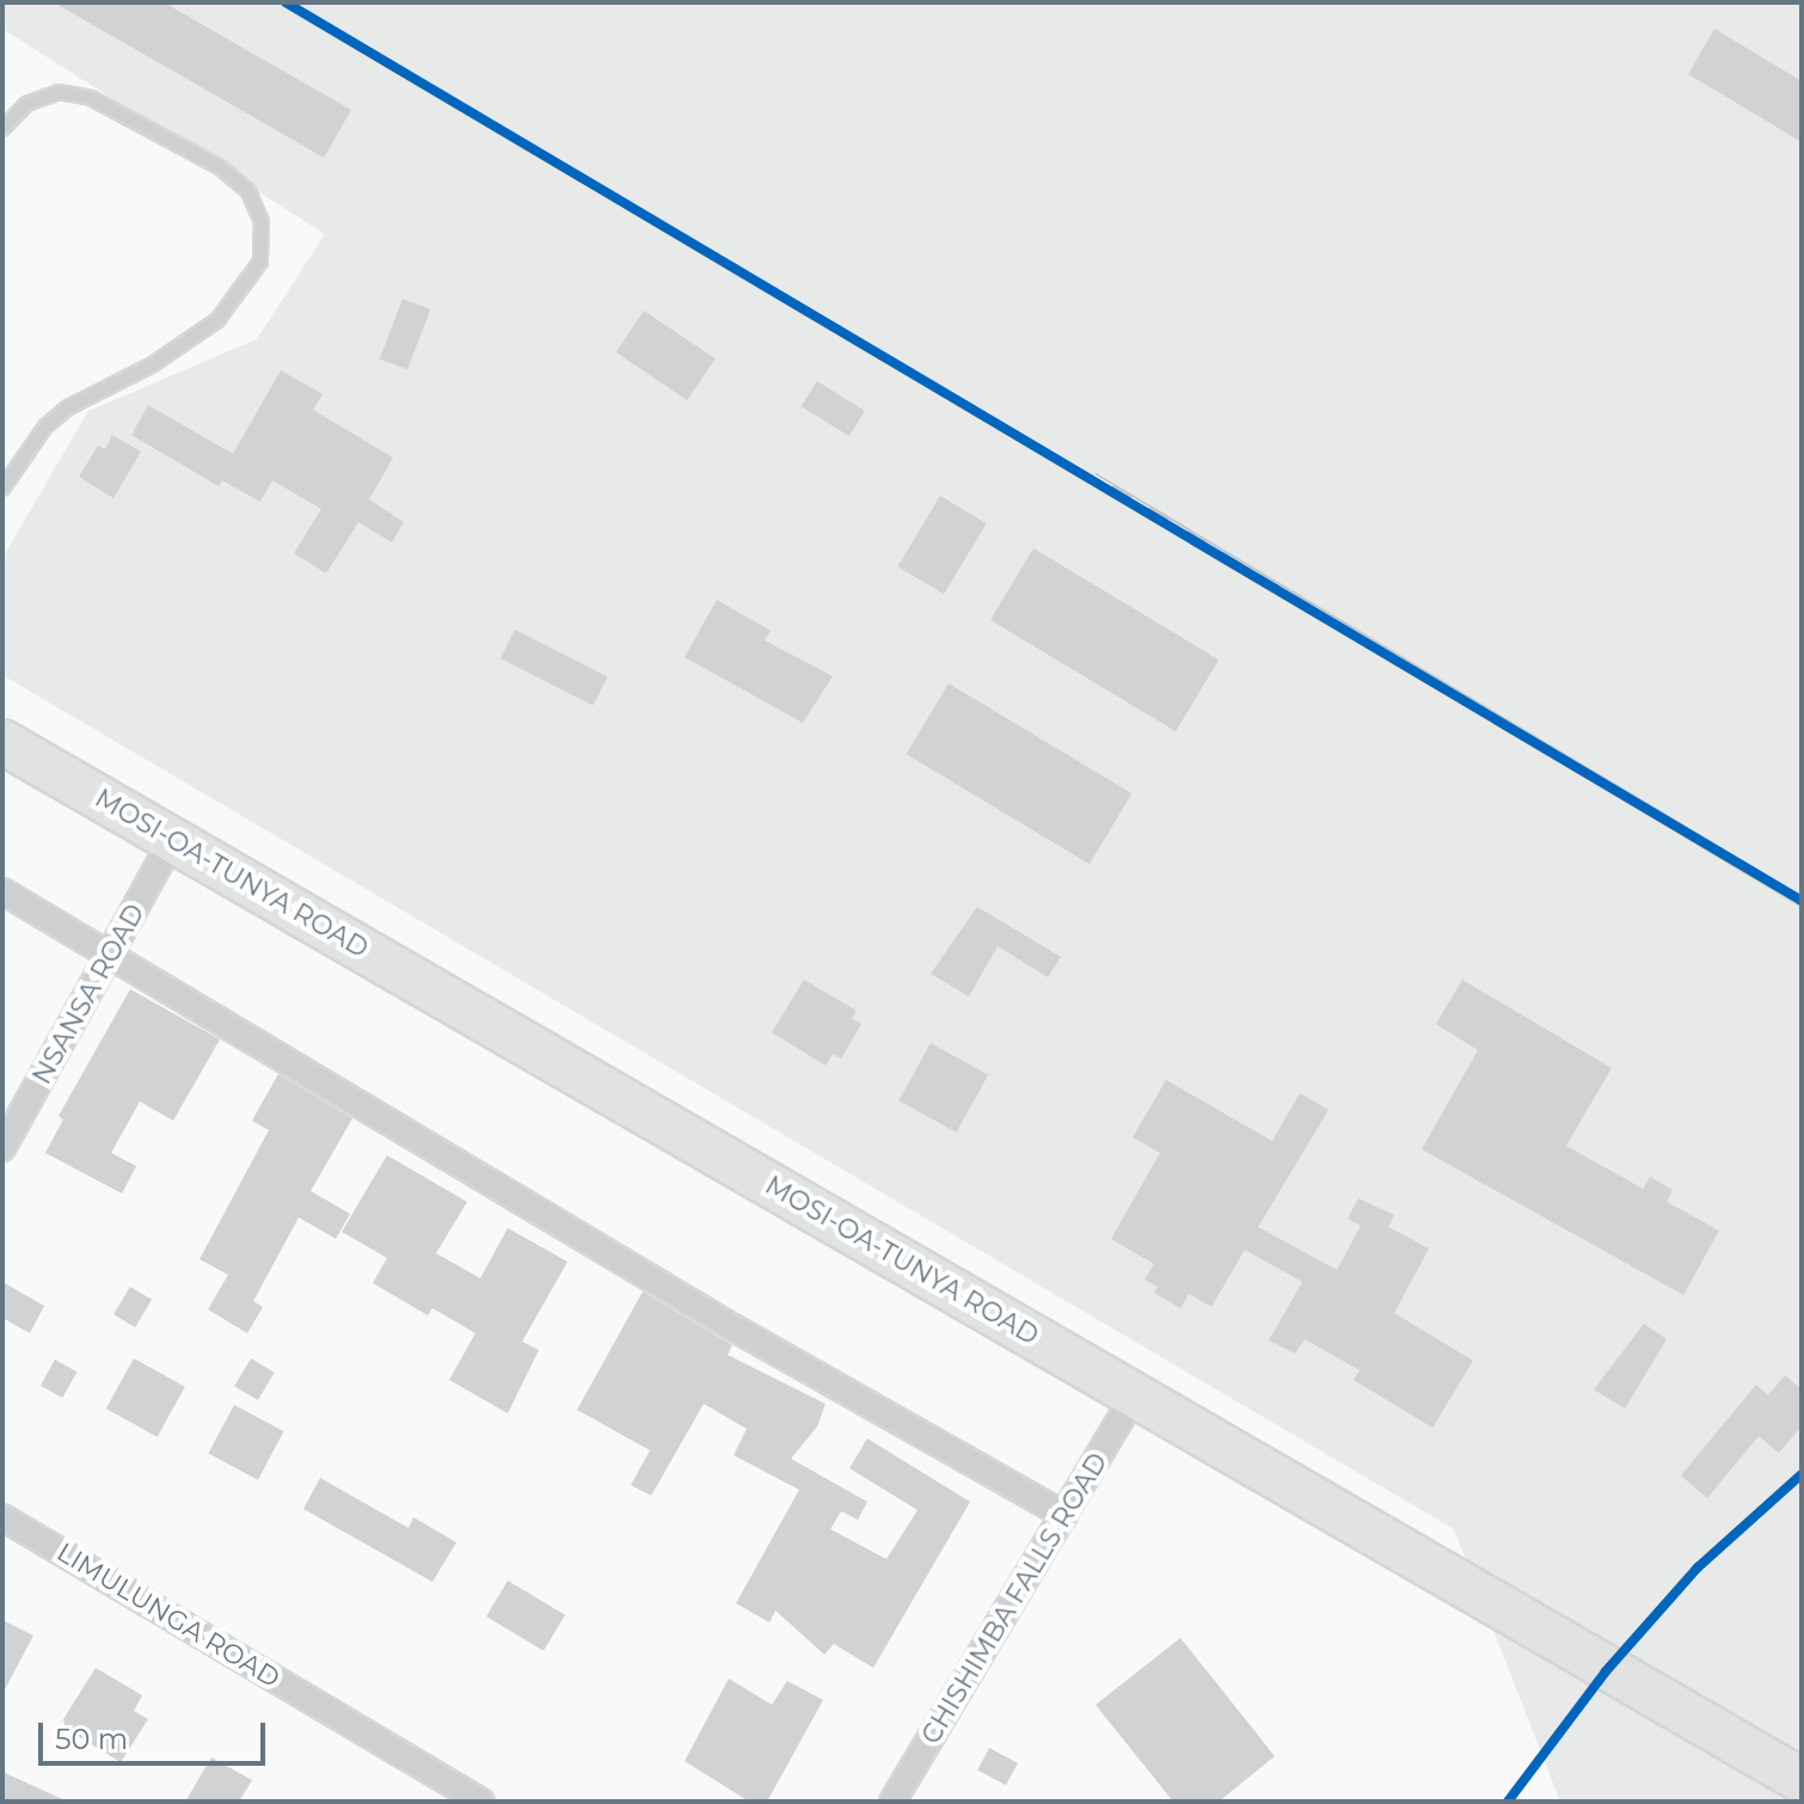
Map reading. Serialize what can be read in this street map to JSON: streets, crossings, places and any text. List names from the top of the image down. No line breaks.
{"streets":{"highway":["MOSI-OA-TUNYA ROAD"],"street":["NSANSA ROAD","CHISHIMBA FALLS ROAD","LIMULUNGA ROAD"]},"crossings":[["MOSI-OA-TUNYA ROAD","NSANSA ROAD"],["MOSI-OA-TUNYA ROAD","CHISHIMBA FALLS ROAD"]],"scale_bar":"50 m"}
